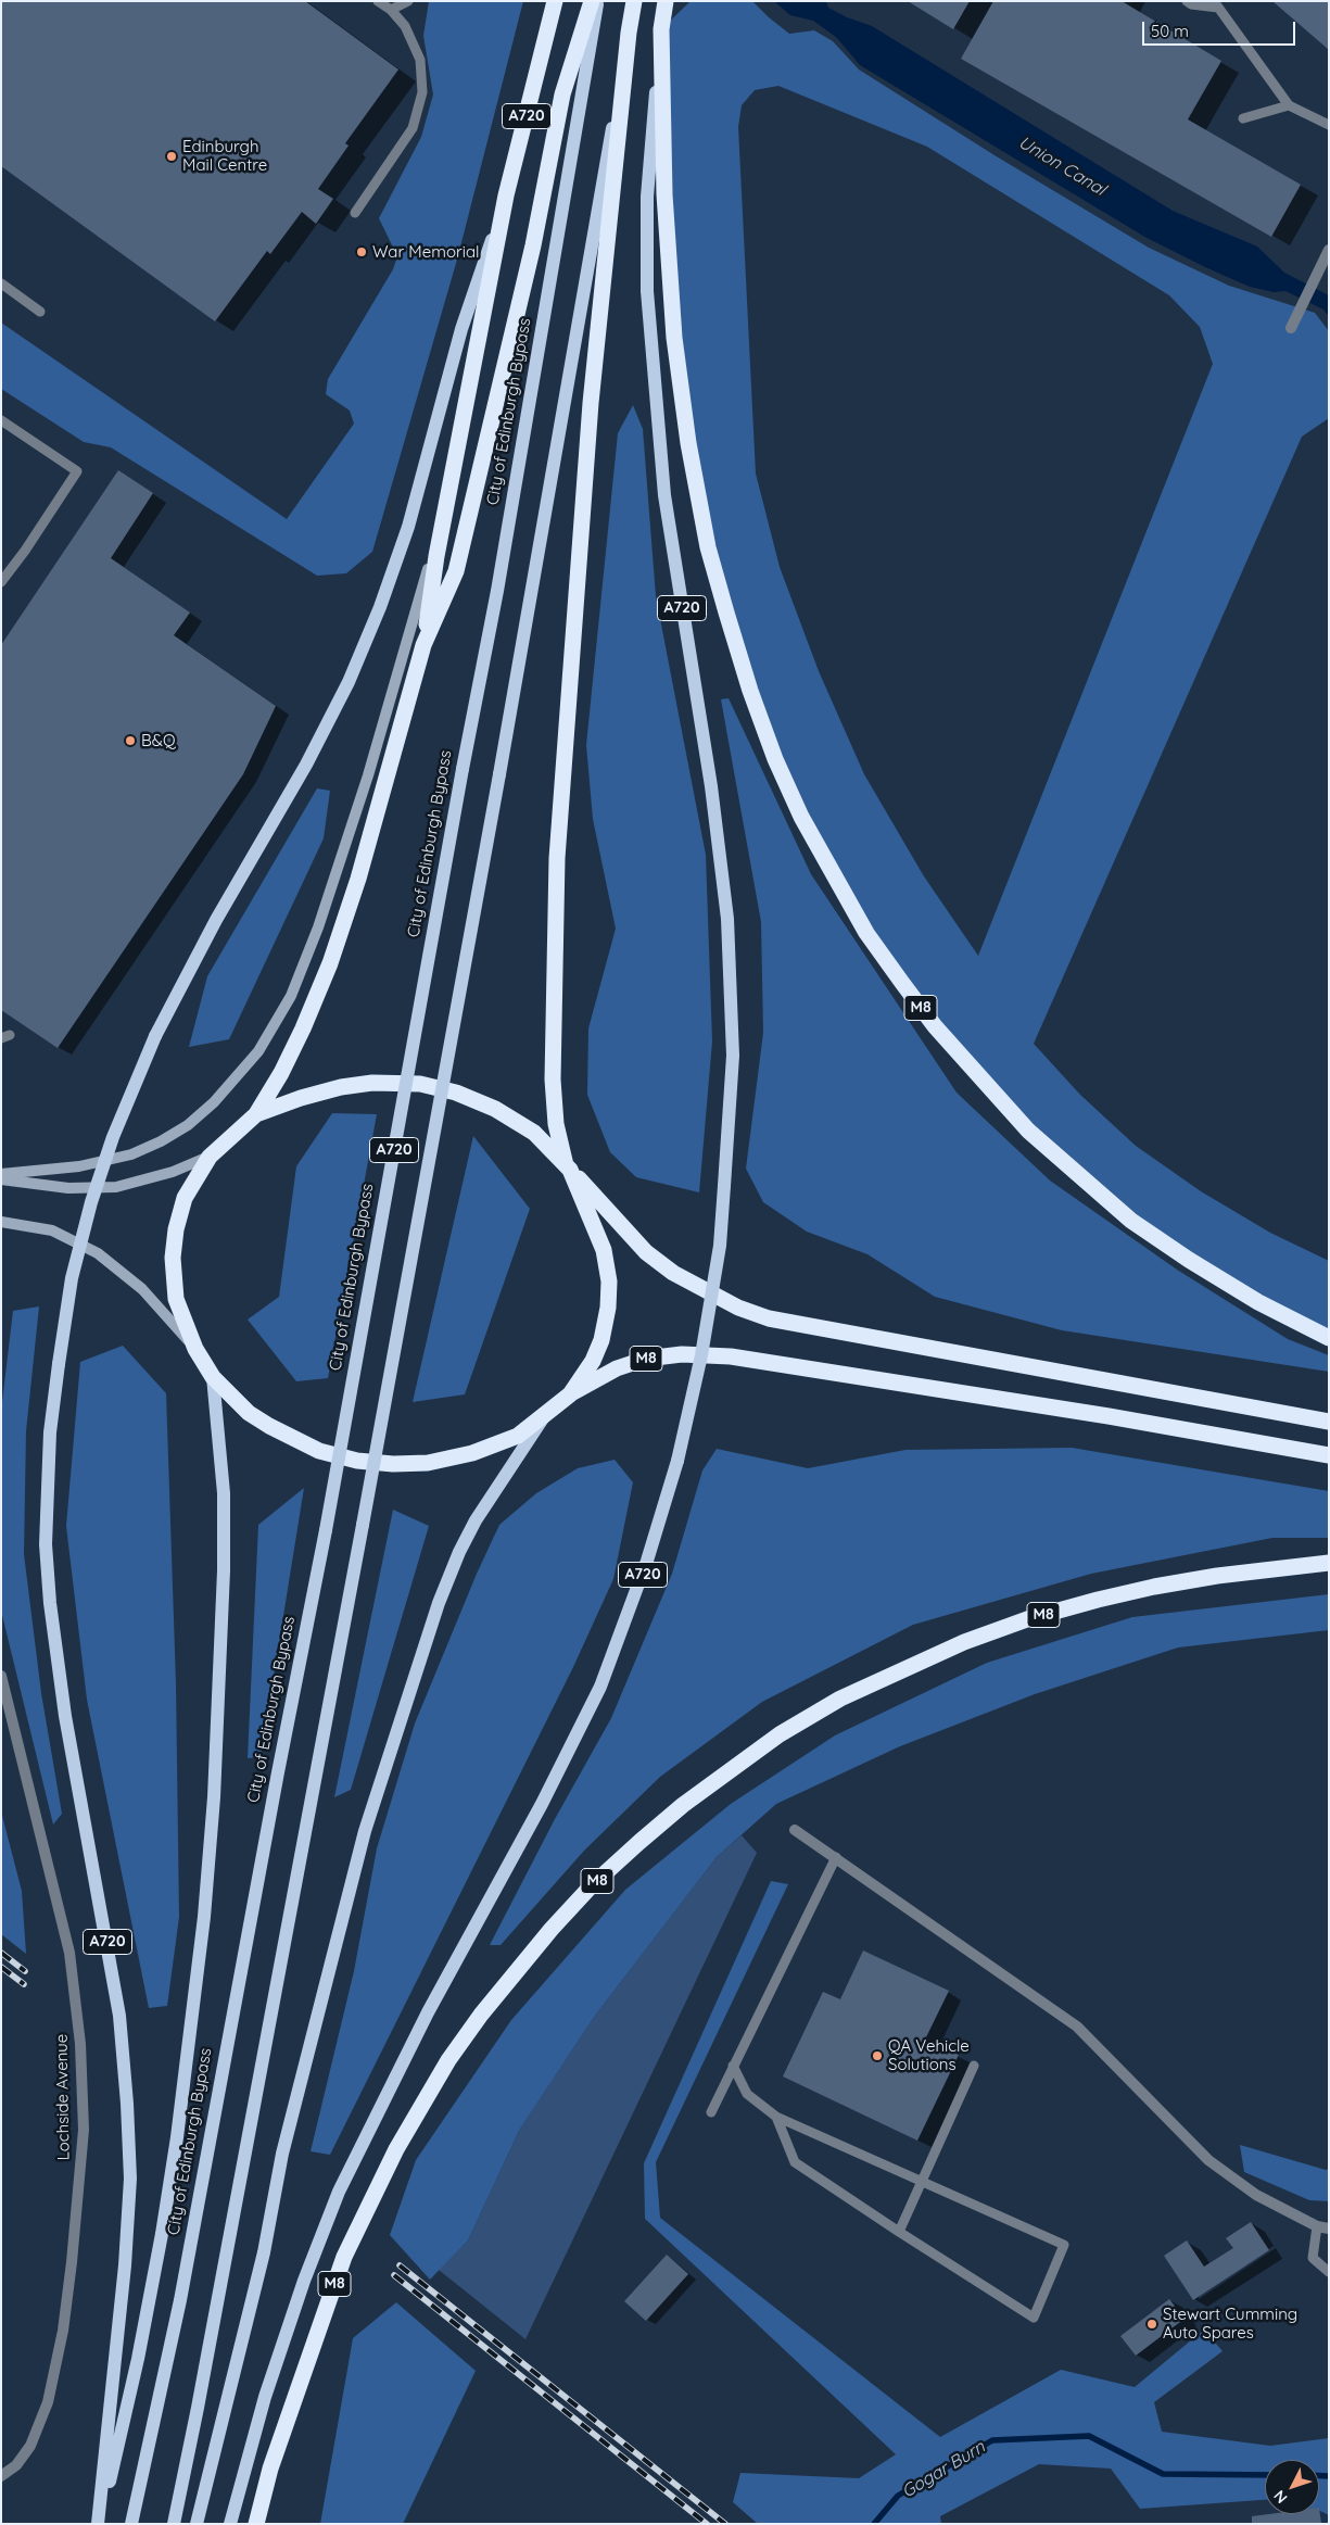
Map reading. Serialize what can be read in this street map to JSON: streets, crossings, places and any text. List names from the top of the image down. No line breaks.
{"streets":{"highway":["A720","M8"],"main road":["City of Edinburgh Bypass"],"street":["Lochside Avenue"]},"crossings":[["A720","M8"]],"water":["Union Canal","Gogar Burn"],"places":["Edinburgh Mail Centre","War Memorial","B&Q","QA Vehicle Solutions","Stewart Cumming Auto Spares"],"scale_bar":"50 m","north":"bottom left"}
